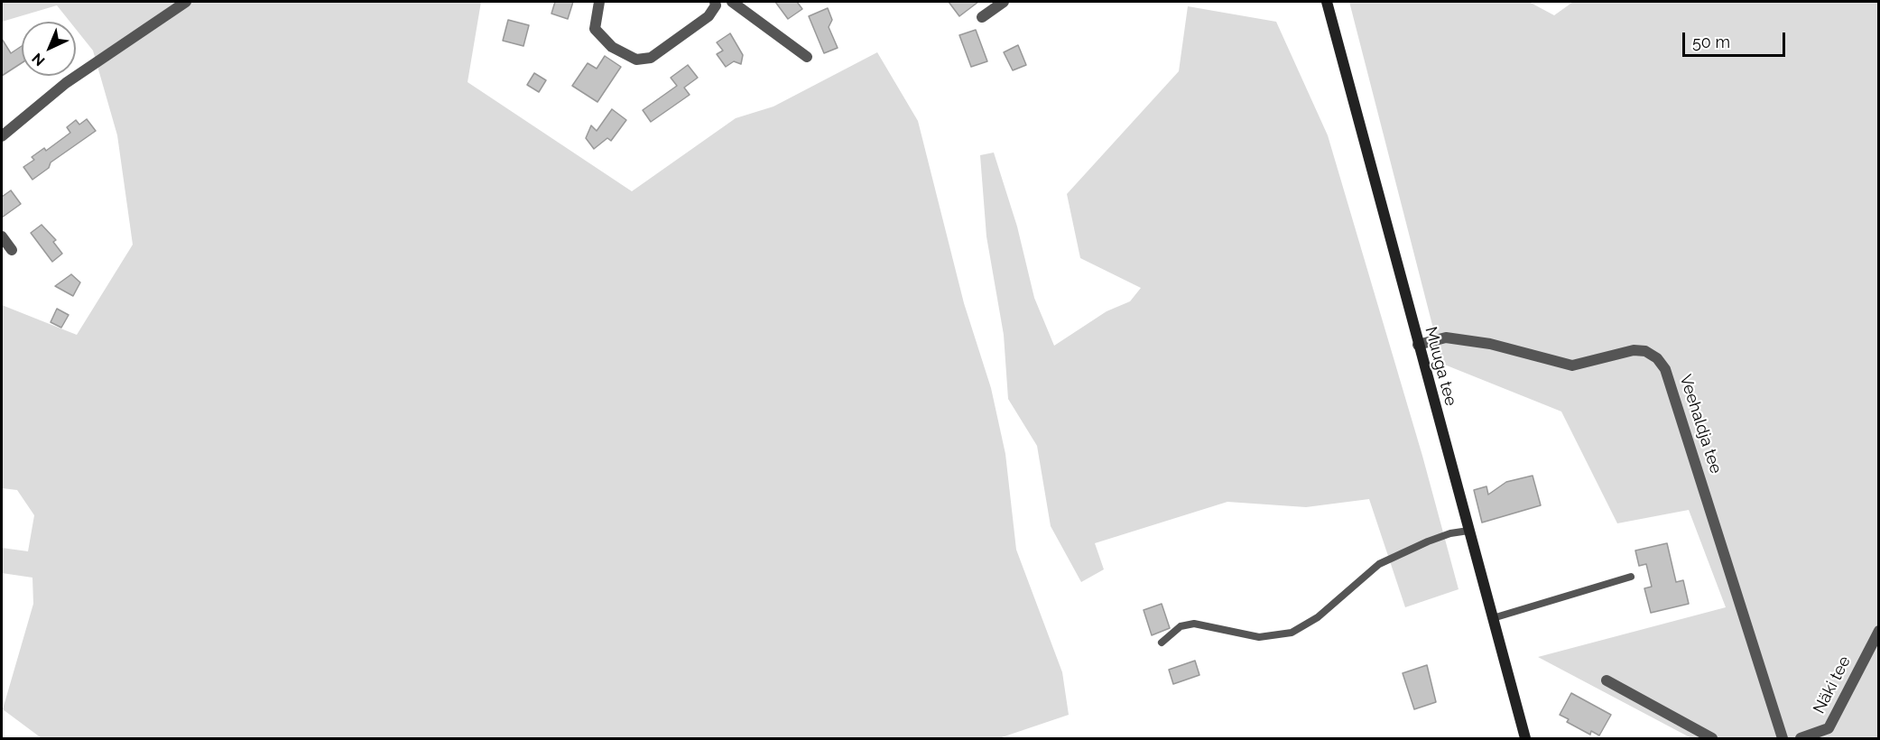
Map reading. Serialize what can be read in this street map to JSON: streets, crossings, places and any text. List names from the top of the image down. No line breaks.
{"streets":{"street":["Muuga tee","Veehaldja tee","Näki tee"]},"crossings":[["Muuga tee","Veehaldja tee"]],"scale_bar":"50 m","north":"bottom left"}
